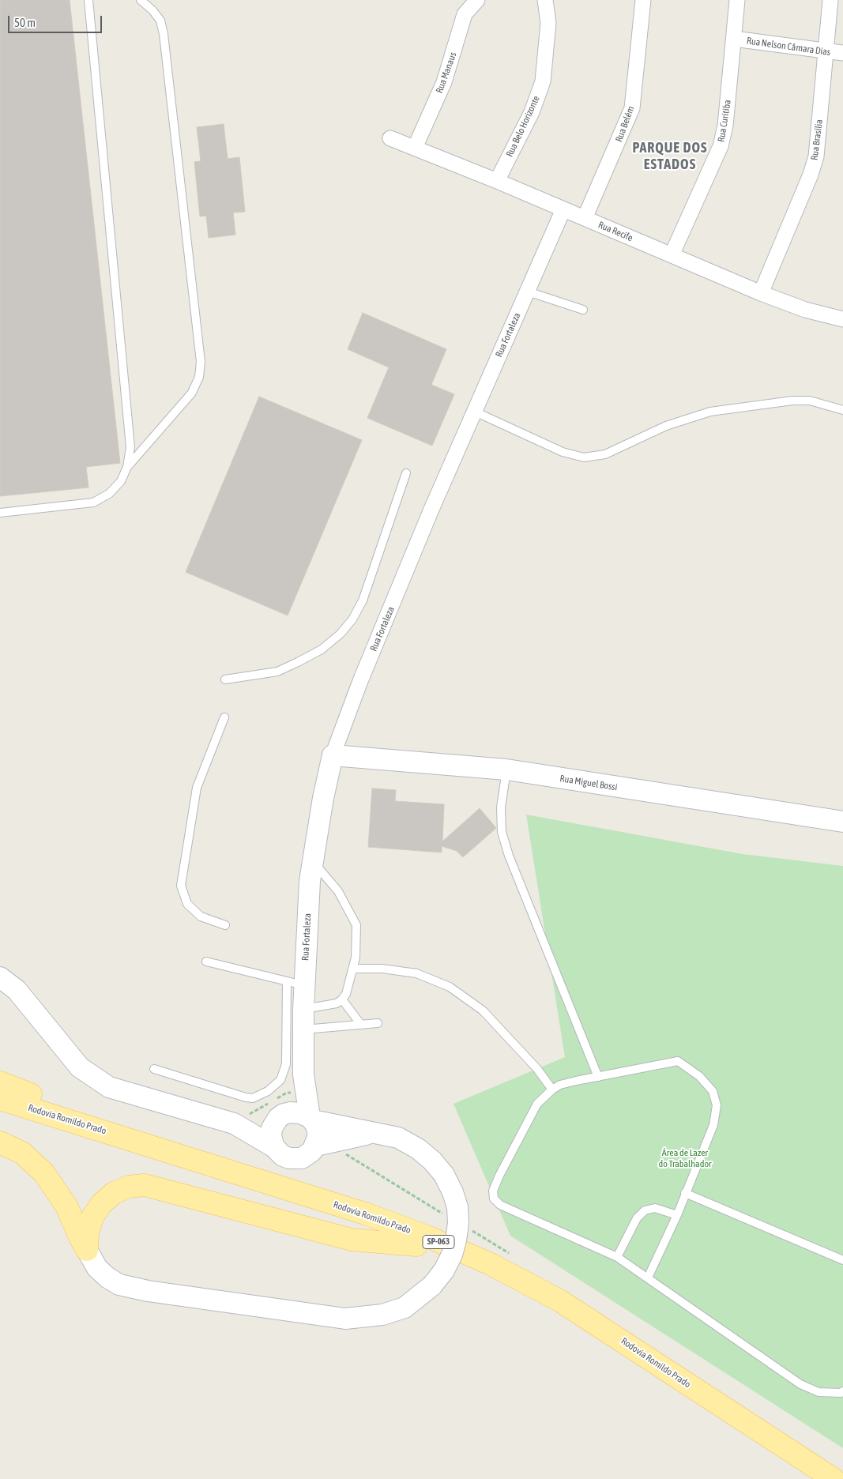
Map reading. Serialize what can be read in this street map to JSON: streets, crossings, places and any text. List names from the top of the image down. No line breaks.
{"streets":{"main road":["Rua Fortaleza","Rua Miguel Bossi","Rodovia Romildo Prado","SP-063"],"street":["Rua Nelson Câmara Dias","Rua Manaus","Rua Curitiba","Rua Belém","Rua Belo Horizonte","Rua Brasília","Rua Recife"]},"crossings":[["Rua Nelson Câmara Dias","Rua Curitiba"],["Rua Nelson Câmara Dias","Rua Brasília"],["Rua Manaus","Rua Recife"],["Rua Curitiba","Rua Recife"],["Rua Belém","Rua Recife"],["Rua Belo Horizonte","Rua Recife"],["Rua Brasília","Rua Recife"],["Rua Recife","Rua Fortaleza"],["Rua Fortaleza","Rua Miguel Bossi"]],"districts":["PARQUE DOS ESTADOS"],"parks":["Área de Lazer do Trabalhador"],"scale_bar":"50 m"}
